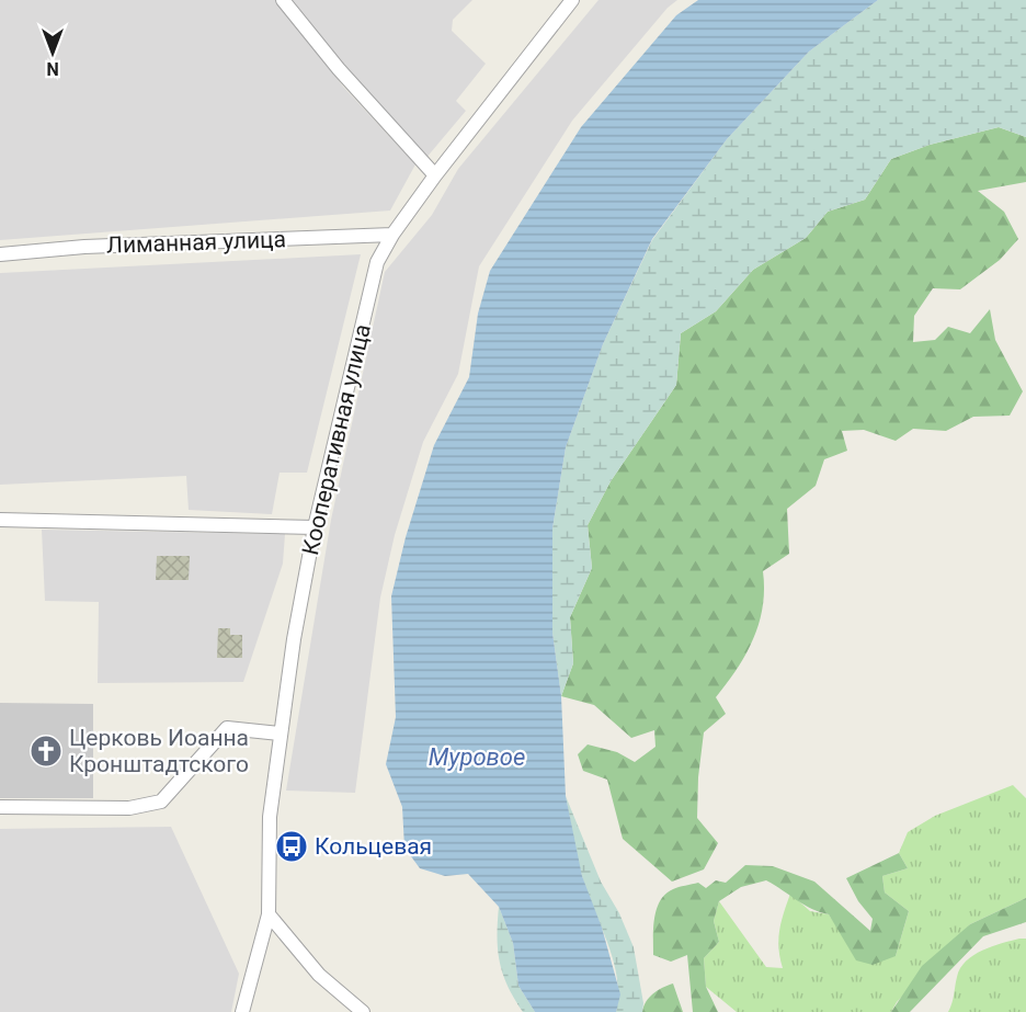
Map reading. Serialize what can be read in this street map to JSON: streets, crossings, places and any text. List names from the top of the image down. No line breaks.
{"streets":{"street":["Лиманная улица","Кооперативная улица"]},"crossings":[["Лиманная улица","Кооперативная улица"]],"water":["Муровое"],"places":{"church":["Церковь Иоанна Кронштадтского"],"bus stop":["Кольцевая"]},"north":"bottom"}
